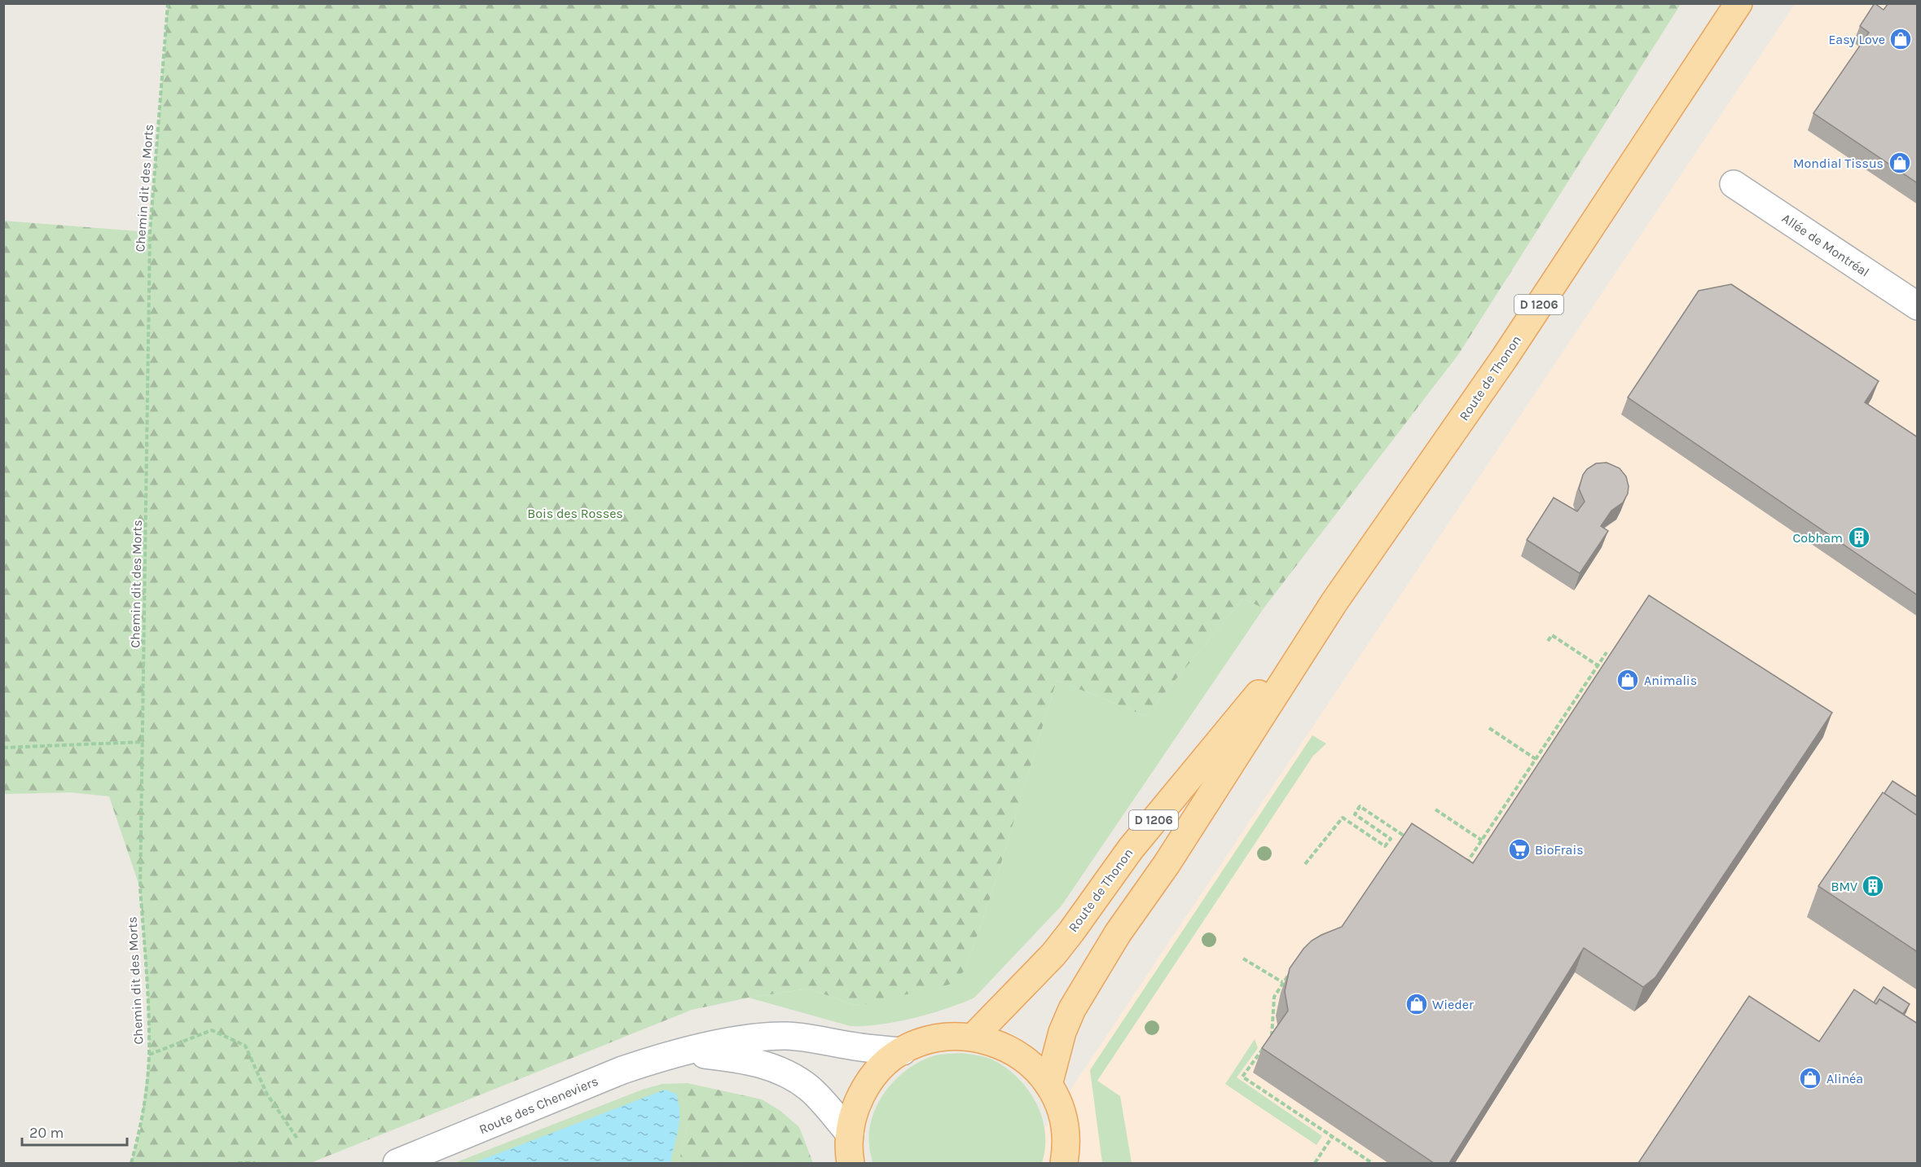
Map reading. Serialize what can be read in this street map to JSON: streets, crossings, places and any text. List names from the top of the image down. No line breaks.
{"streets":{"main road":["D 1206","Route de Thonon"],"street":["Allée de Montréal","Route des Cheneviers"],"path":["Chemin dit des Morts"]},"parks":["Bois des Rosses"],"places":{"shop":["Easy Love","Mondial Tissus","Animalis","Wieder","Alinéa"],"building":["Cobham","BMV"],"supermarket":["BioFrais"]},"scale_bar":"20 m"}
